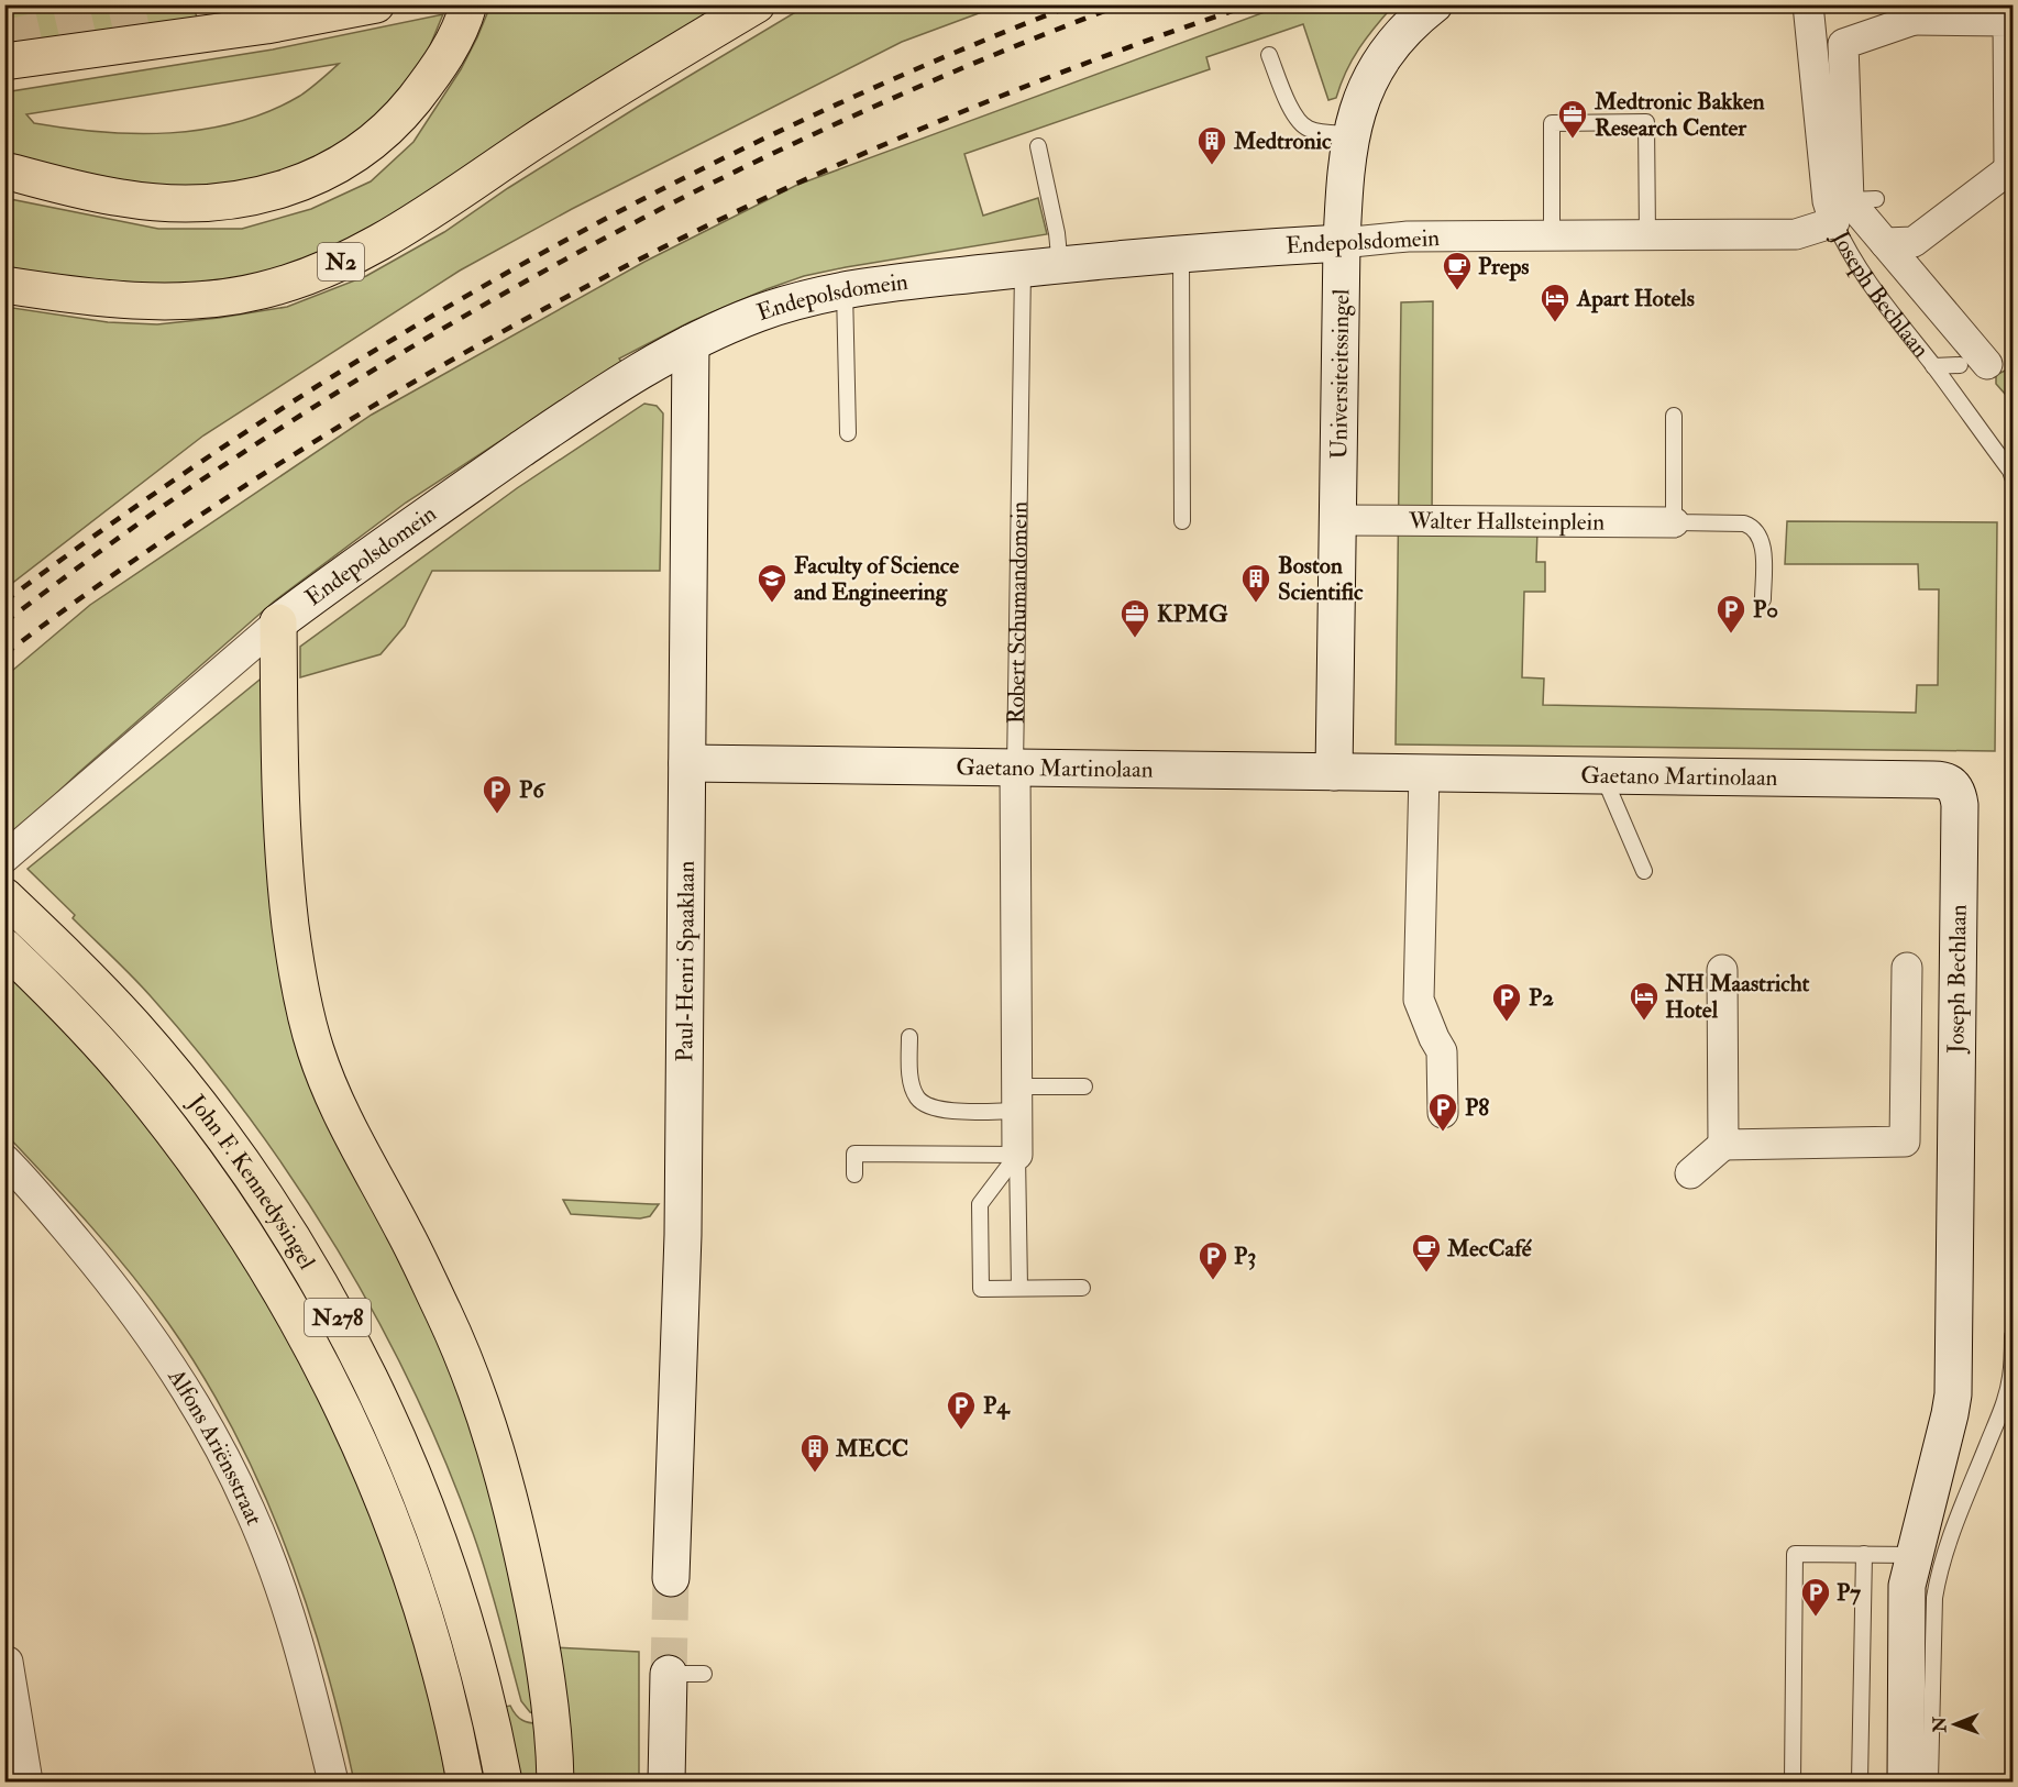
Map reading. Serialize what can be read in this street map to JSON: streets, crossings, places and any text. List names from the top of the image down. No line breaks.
{"streets":{"main road":["N2","John F. Kennedysingel","N278"],"street":["Endepolsdomein","Joseph Bechlaan","Universiteitssingel","Walter Hallsteinplein","Robert Schumandomein","Gaetano Martinolaan","Paul-Henri Spaaklaan","Alfons Ariënsstraat"]},"crossings":[["Endepolsdomein","Joseph Bechlaan"],["Endepolsdomein","Universiteitssingel"],["Endepolsdomein","Robert Schumandomein"],["Endepolsdomein","Paul-Henri Spaaklaan"],["Joseph Bechlaan","Gaetano Martinolaan"],["Universiteitssingel","Walter Hallsteinplein"],["Universiteitssingel","Gaetano Martinolaan"],["Robert Schumandomein","Gaetano Martinolaan"],["Gaetano Martinolaan","Paul-Henri Spaaklaan"]],"places":{"office":["Medtronic Bakken Research Center","KPMG"],"building":["Medtronic","Boston Scientific","MECC"],"cafe":["Preps","MecCafé"],"hotel":["Apart Hotels","NH Maastricht Hotel"],"school or university":["Faculty of Science and Engineering"],"parking":["P0","P6","P2","P8","P3","P4","P7"]},"north":"left"}
